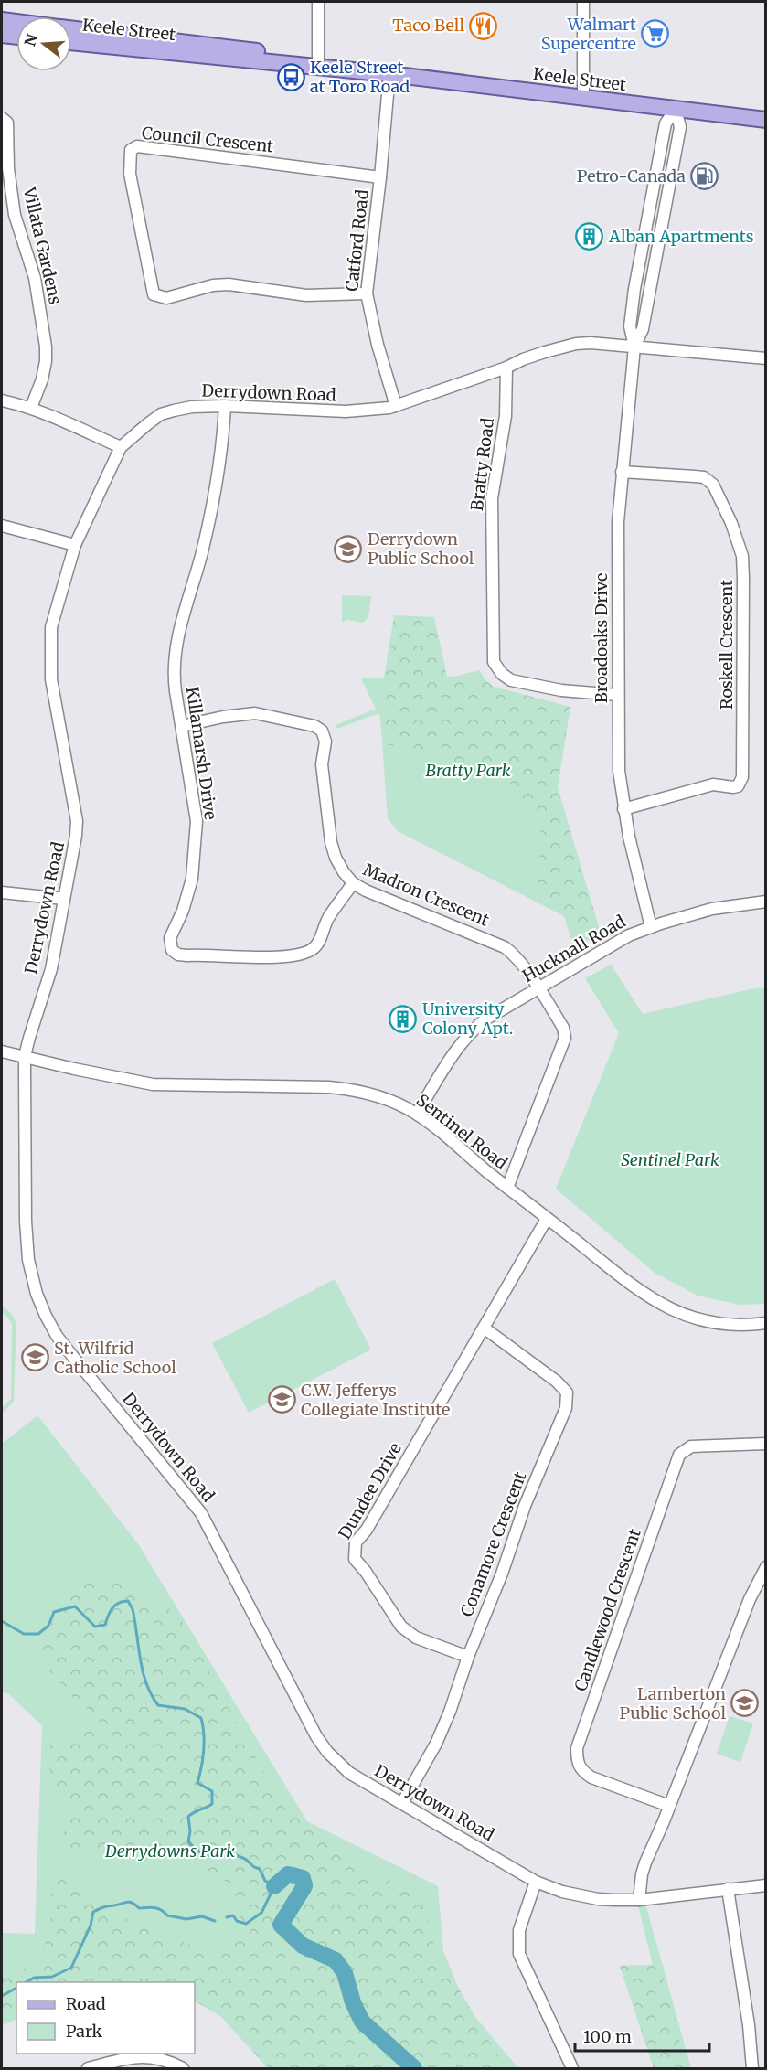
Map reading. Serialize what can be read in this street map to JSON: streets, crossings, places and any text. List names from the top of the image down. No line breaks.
{"streets":{"main road":["Keele Street"],"street":["Council Crescent","Catford Road","Villata Gardens","Derrydown Road","Bratty Road","Broadoaks Drive","Roskell Crescent","Killamarsh Drive","Madron Crescent","Hucknall Road","Sentinel Road","Dundee Drive","Conamore Crescent","Candlewood Crescent"]},"crossings":[["Keele Street","Catford Road"],["Keele Street","Broadoaks Drive"],["Council Crescent","Catford Road"],["Catford Road","Derrydown Road"],["Derrydown Road","Bratty Road"],["Derrydown Road","Broadoaks Drive"],["Derrydown Road","Killamarsh Drive"],["Derrydown Road","Sentinel Road"],["Derrydown Road","Conamore Crescent"],["Bratty Road","Broadoaks Drive"],["Broadoaks Drive","Roskell Crescent"],["Broadoaks Drive","Hucknall Road"],["Killamarsh Drive","Madron Crescent"],["Madron Crescent","Hucknall Road"],["Madron Crescent","Sentinel Road"],["Hucknall Road","Sentinel Road"],["Sentinel Road","Dundee Drive"],["Dundee Drive","Conamore Crescent"]],"parks":["Bratty Park","Sentinel Park","Derrydowns Park"],"places":{"restaurant":["Taco Bell"],"supermarket":["Walmart Supercentre"],"bus stop":["Keele Street at Toro Road"],"fuel station":["Petro-Canada"],"building":["Alban Apartments","University Colony Apt."],"school or university":["Derrydown Public School","St. Wilfrid Catholic School","C.W. Jefferys Collegiate Institute","Lamberton Public School"]},"legend":["Road","Park"],"scale_bar":"100 m","north":"left"}
